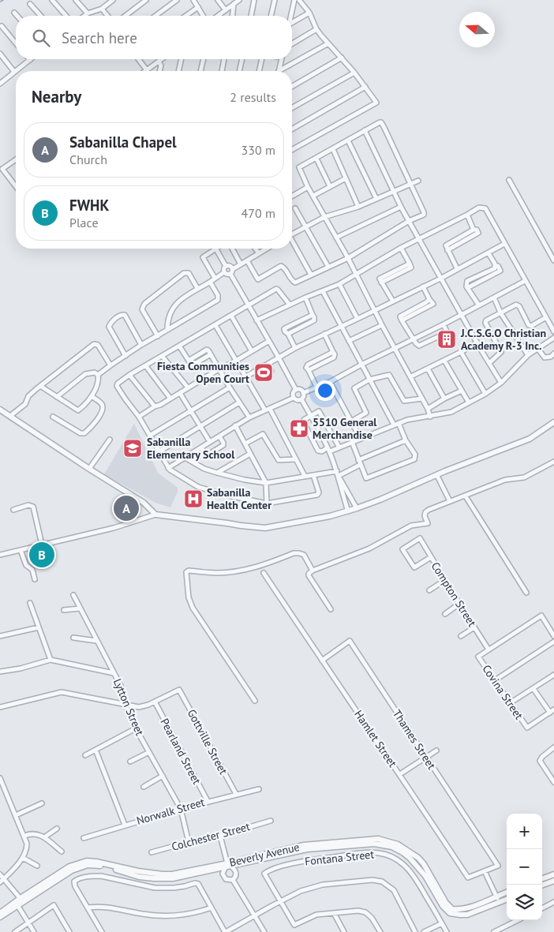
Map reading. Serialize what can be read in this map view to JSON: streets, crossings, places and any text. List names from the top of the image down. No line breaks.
{"streets":{"street":["Compton Street","Covina Street","Lytton Street","Hamlet Street","Thames Street","Gottville Street","Pearland Street","Norwalk Street","Colchester Street","Beverly Avenue","Fontana Street"]},"crossings":[["Compton Street","Covina Street"],["Lytton Street","Norwalk Street"],["Lytton Street","Colchester Street"],["Hamlet Street","Thames Street"],["Gottville Street","Pearland Street"],["Gottville Street","Norwalk Street"],["Pearland Street","Norwalk Street"]],"places":{"building":["J.C.S.G.O Christian Academy R-3 Inc."],"sports":["Fiesta Communities Open Court"],"pharmacy":["5510 General Merchandise"],"school or university":["Sabanilla Elementary School"],"hospital":["Sabanilla Health Center"]},"north":"left","page":{"search":"Search here","heading":["Nearby","2 results"],"list":[{"mark":"A","name":"Sabanilla Chapel","note":"Church","value":"330 m"},{"mark":"B","name":"FWHK","note":"Place","value":"470 m"}],"pins":["A","B"],"map_buttons":["+","−"]}}
